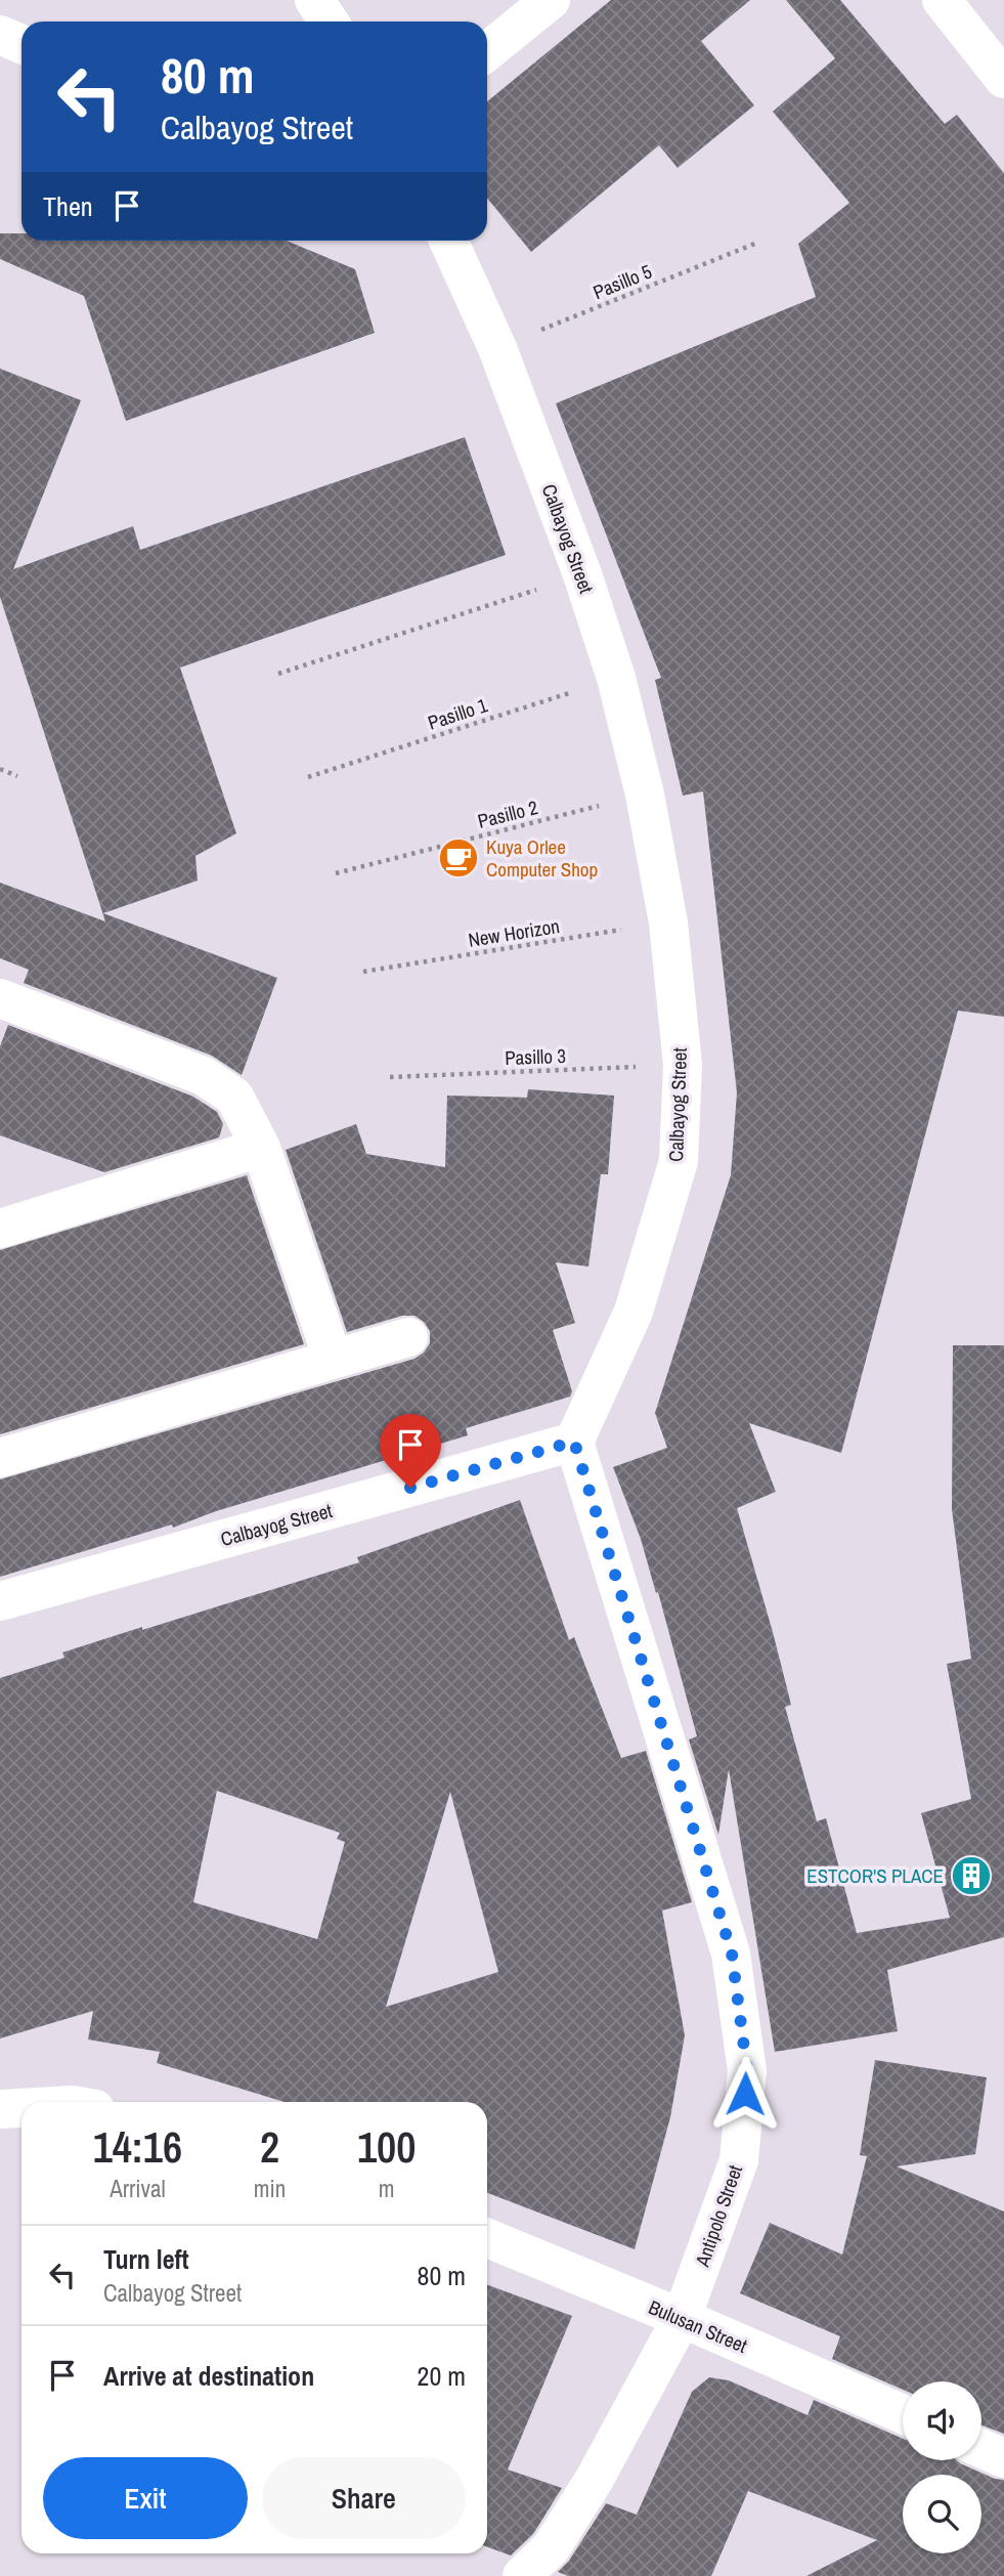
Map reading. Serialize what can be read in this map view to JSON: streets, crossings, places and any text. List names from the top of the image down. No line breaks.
{"streets":{"street":["Calbayog Street","Antipolo Street","Bulusan Street"],"path":["Pasillo 5","Pasillo 1","Pasillo 2","New Horizon","Pasillo 3"]},"crossings":[["Pasillo 5","Calbayog Street"],["Calbayog Street","Pasillo 1"],["Calbayog Street","Pasillo 2"],["Calbayog Street","New Horizon"],["Calbayog Street","Pasillo 3"],["Calbayog Street","Antipolo Street"],["Antipolo Street","Bulusan Street"]],"places":{"cafe":["Kuya Orlee Computer Shop"],"building":["ESTCOR'S PLACE"]},"page":{"turn":["80 m","Calbayog Street"],"then":"Then","eta":["14:16","Arrival","2","min","100","m"],"list":[{"name":"Turn left","note":"Calbayog Street","value":"80 m"},{"name":"Arrive at destination","value":"20 m"}],"buttons":["Exit","Share"]}}
